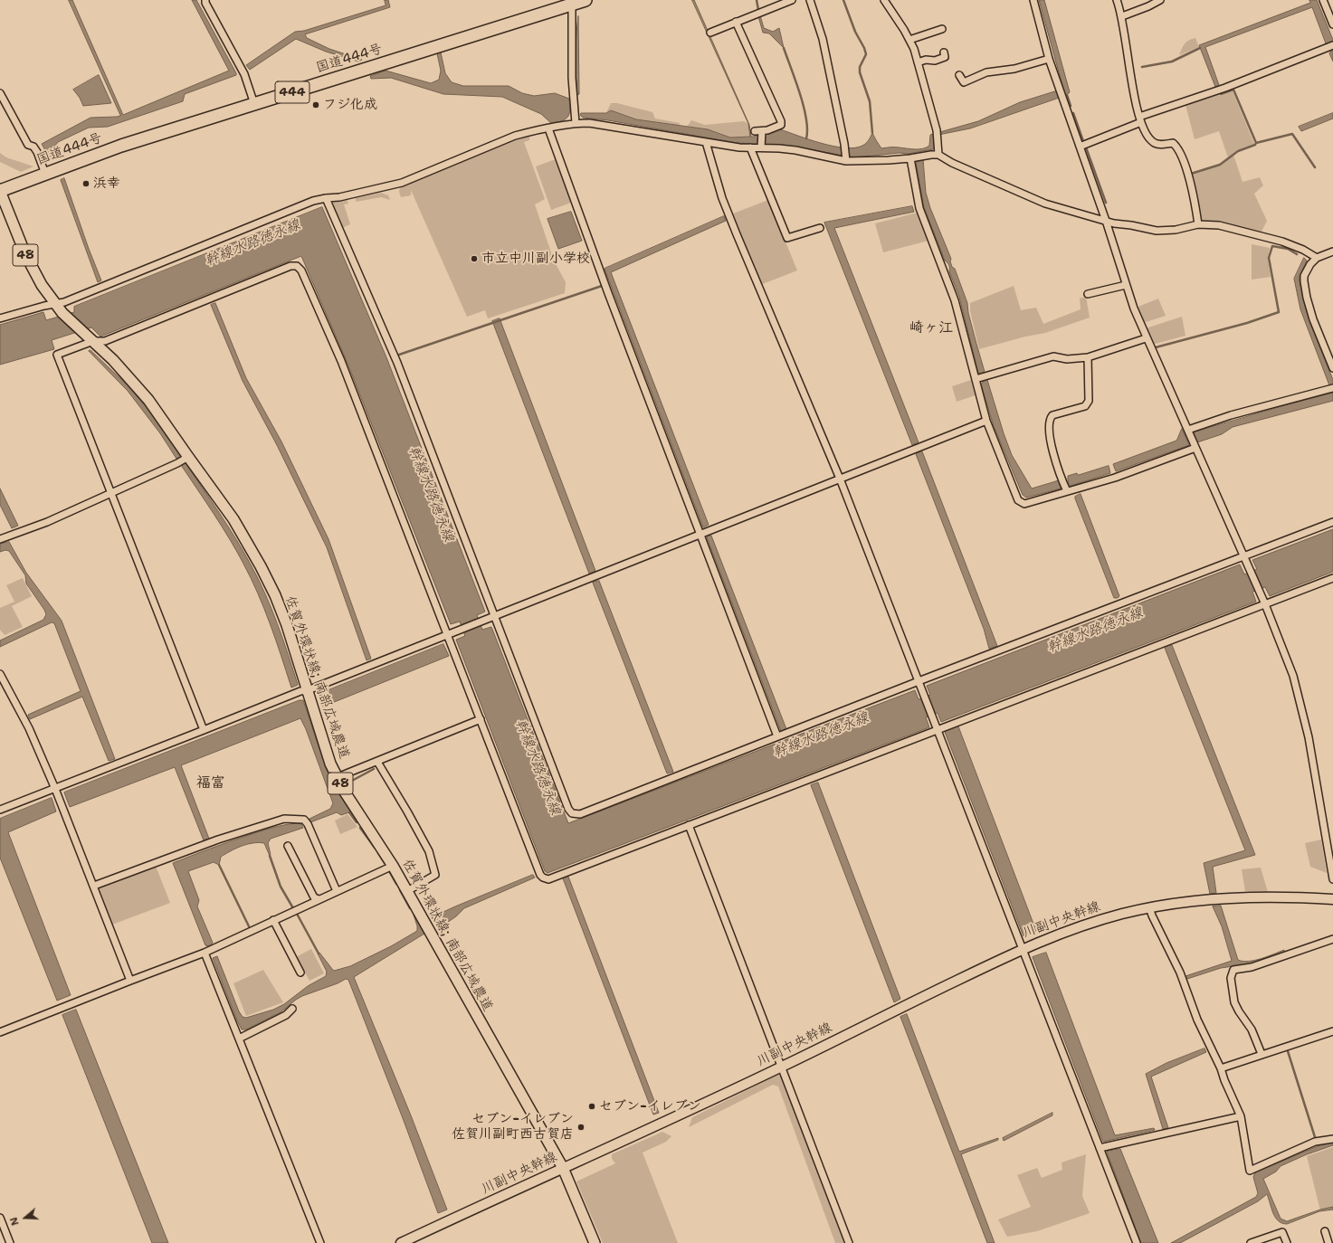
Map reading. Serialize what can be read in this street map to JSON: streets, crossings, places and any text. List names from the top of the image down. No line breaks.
{"streets":{"highway":["国道444号","444"],"main road":["48","佐賀外環状線; 南部広域農道"],"street":["川副中央幹線"]},"crossings":[["国道444号","48"],["48","佐賀外環状線; 南部広域農道"],["佐賀外環状線; 南部広域農道","川副中央幹線"]],"districts":["崎ヶ江","福富"],"water":["幹線水路徳永線"],"places":["フジ化成","浜幸","市立中川副小学校","セブン-イレブン","セブン-イレブン 佐賀川副町西古賀店"],"north":"left"}
